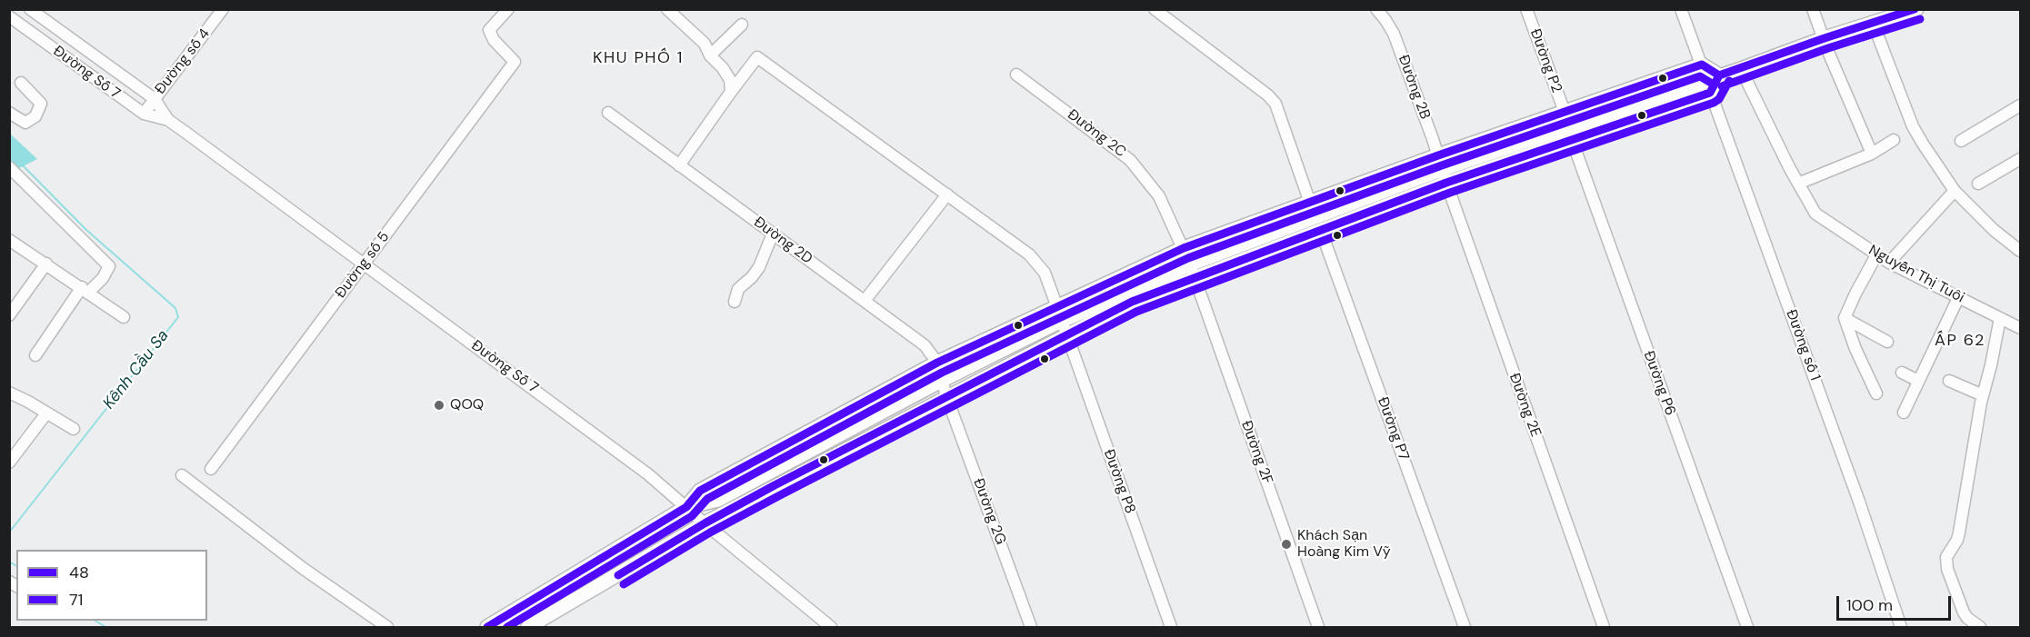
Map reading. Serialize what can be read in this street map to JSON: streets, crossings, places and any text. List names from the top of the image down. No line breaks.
{"streets":{"street":["Đường P2","Đường số 4","Đường Số 7","Đường 2B","Đường 2C","Đường 2D","Đường số 5","Nguyễn Thị Tuôi","Đường số 1","Đường P6","Đường 2E","Đường P7","Đường 2F","Đường P8","Đường 2G"]},"crossings":[["Đường số 4","Đường Số 7"],["Đường Số 7","Đường số 5"],["Đường 2B","Đường 2E"],["Đường 2C","Đường 2F"],["Đường 2D","Đường 2G"]],"districts":["KHU PHỐ 1","ẤP 62"],"water":["Kênh Cầu Sa"],"places":["QOQ","Khách Sạn Hoàng Kim Vỹ"],"lines":["transit line 48","transit line 71"],"legend":["48","71"],"scale_bar":"100 m"}
